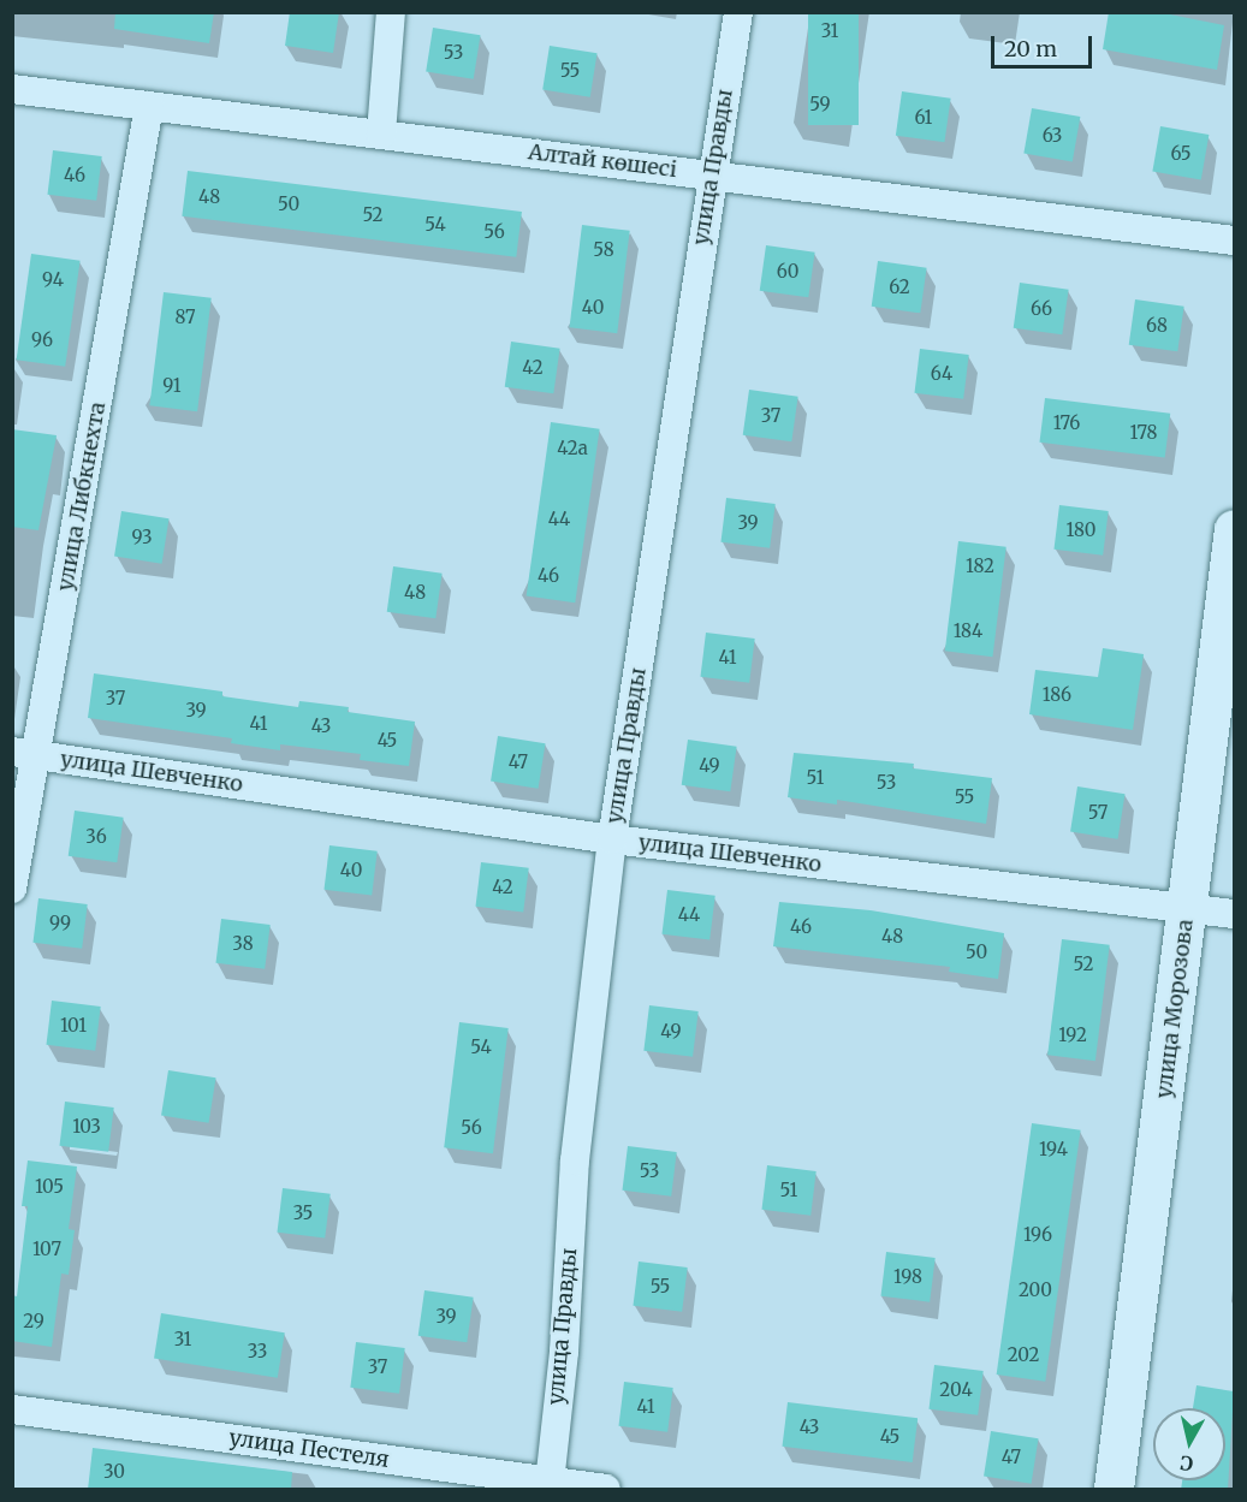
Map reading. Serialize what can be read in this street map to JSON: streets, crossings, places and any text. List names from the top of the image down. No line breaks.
{"streets":{"main road":["улица Морозова"],"street":["Алтай көшесі","улица Правды","улица Либкнехта","улица Шевченко","улица Пестеля"]},"crossings":[["Алтай көшесі","улица Правды"],["Алтай көшесі","улица Либкнехта"],["улица Правды","улица Шевченко"],["улица Правды","улица Пестеля"],["улица Либкнехта","улица Шевченко"],["улица Шевченко","улица Морозова"]],"house_numbers":["31","53","55","59","61","63","65","46","48","50","52","54","56","58","60","94","62","40","66","87","68","96","42","64","91","37","176","178","42а","44","39","180","93","182","46","48","184","41","186","37","39","41","43","45","47","49","51","53","55","57","36","40","42","44","99","46","48","38","50","52","101","49","192","54","103","56","194","53","105","51","35","196","107","198","55","200","39","29","31","33","202","37","204","41","43","45","47","30"],"scale_bar":"20 m","north":"bottom"}
